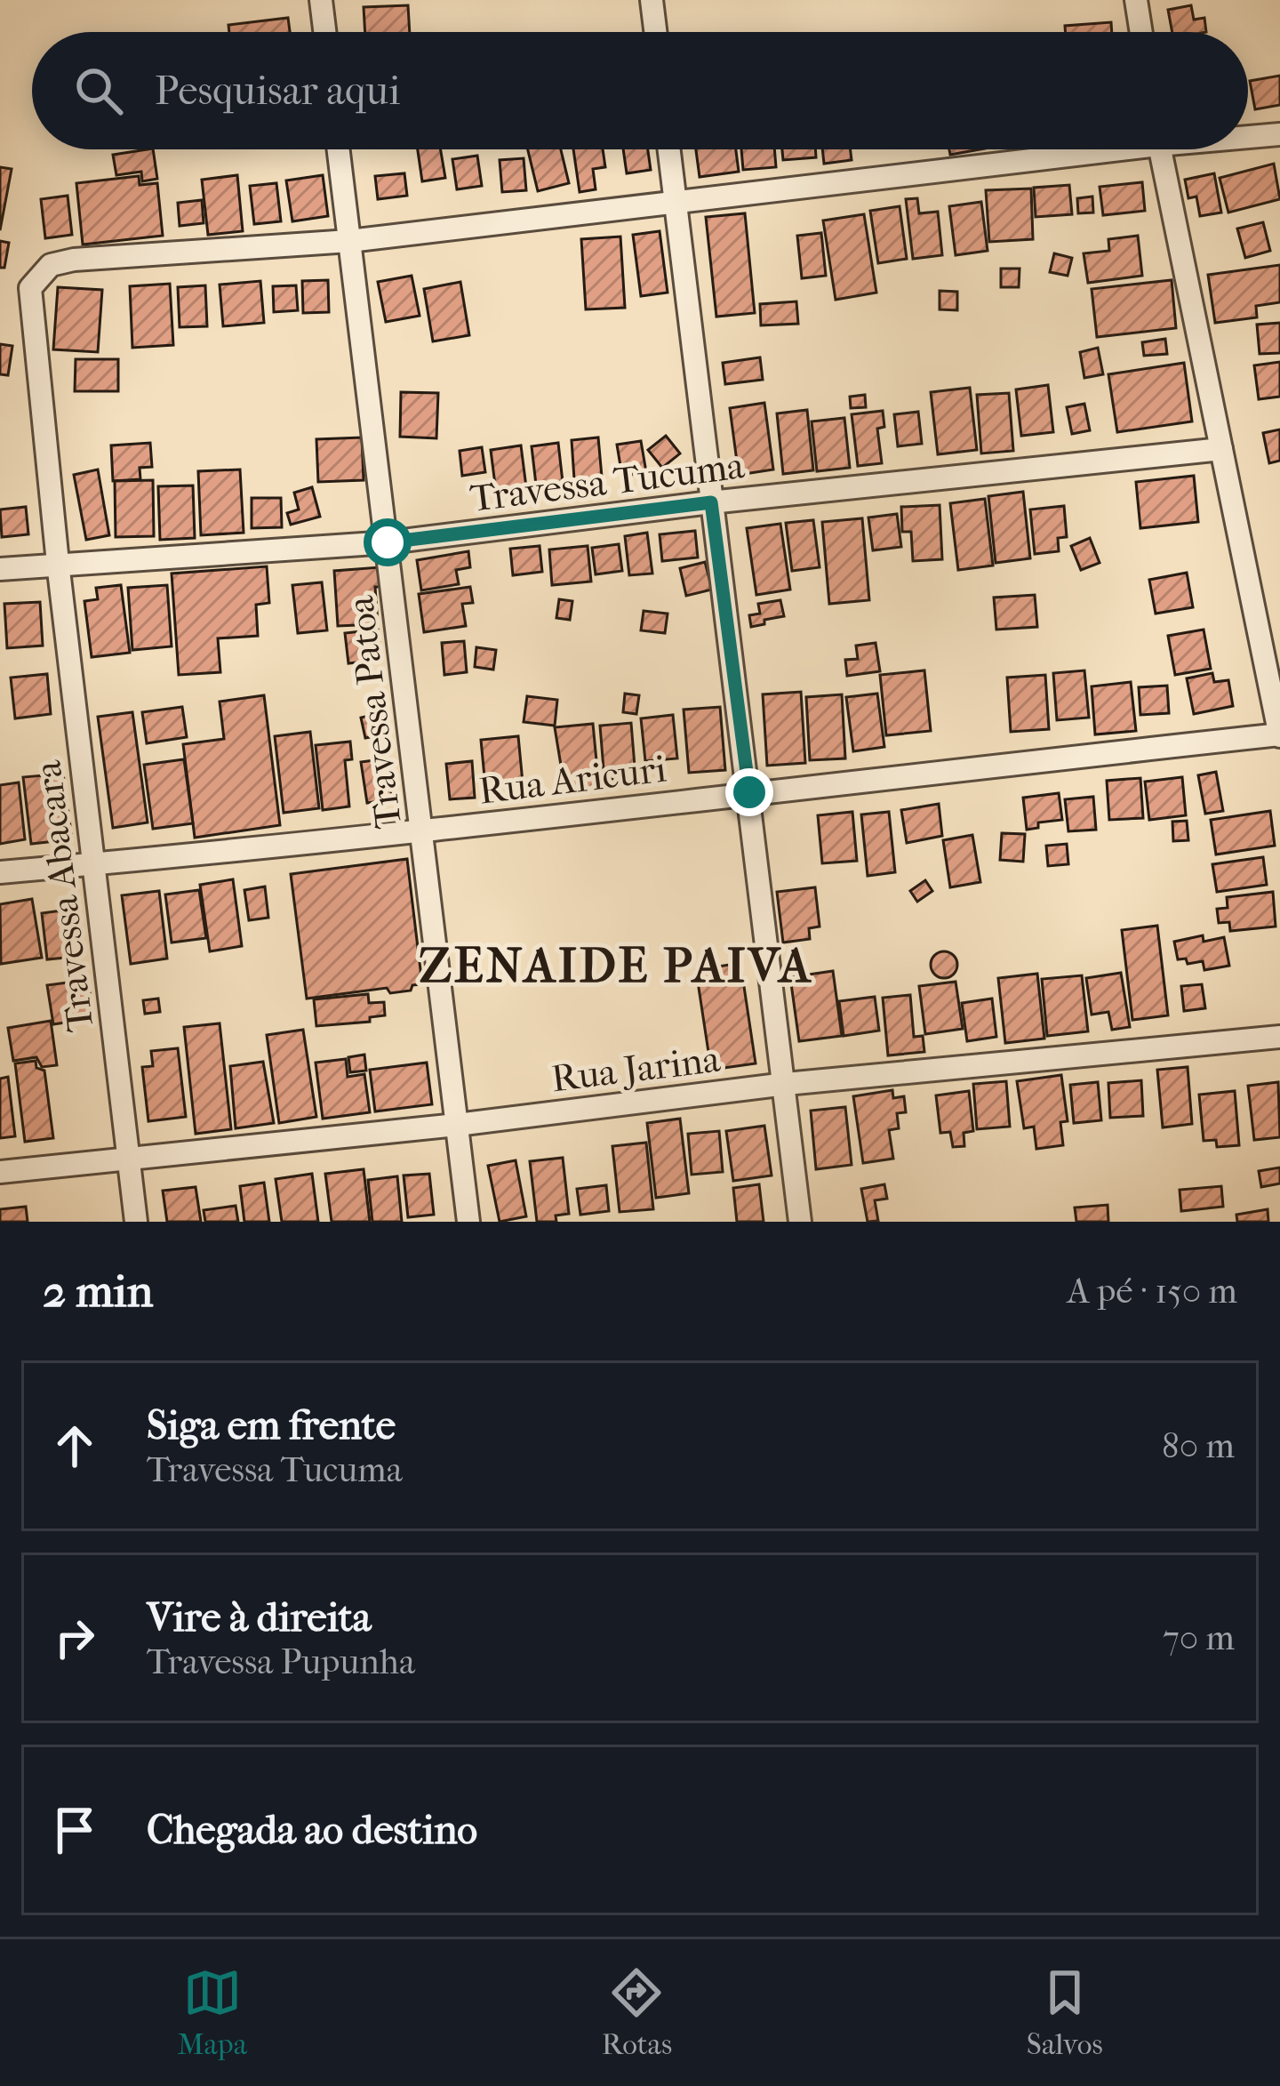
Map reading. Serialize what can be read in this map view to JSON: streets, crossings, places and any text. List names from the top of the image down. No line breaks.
{"streets":{"street":["Travessa Tucuma","Travessa Patoa","Rua Aricuri","Travessa Abacara","Rua Jarina"]},"crossings":[["Travessa Tucuma","Travessa Patoa"],["Travessa Tucuma","Travessa Abacara"],["Travessa Patoa","Rua Aricuri"],["Travessa Patoa","Travessa Abacara"],["Travessa Patoa","Rua Jarina"],["Rua Aricuri","Travessa Abacara"],["Travessa Abacara","Rua Jarina"]],"districts":["ZENAIDE PAIVA"],"page":{"search":"Pesquisar aqui","heading":["2 min","A pé · 150 m"],"list":[["Siga em frente","Travessa Tucuma","80 m"],["Vire à direita","Travessa Pupunha","70 m"],"Chegada ao destino"],"nav":["Mapa","Rotas","Salvos"]}}
